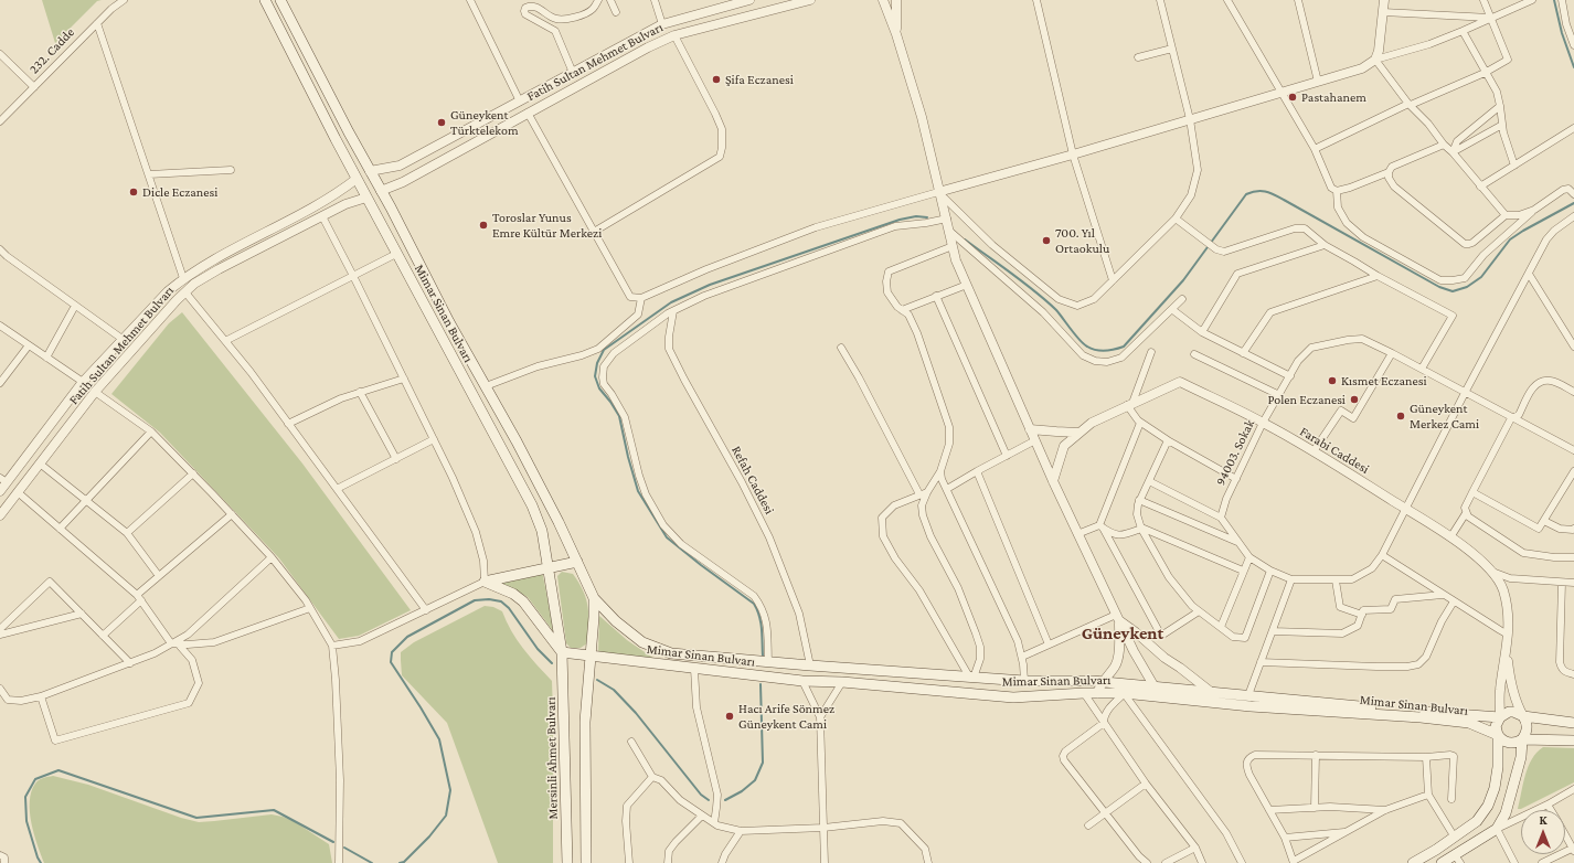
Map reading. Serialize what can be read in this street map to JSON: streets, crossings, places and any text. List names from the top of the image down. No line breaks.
{"streets":{"main road":["Mimar Sinan Bulvarı","Mersinli Ahmet Bulvarı"],"street":["232. Cadde","Fatih Sultan Mehmet Bulvarı","Farabi Caddesi","94003. Sokak","Refah Caddesi"]},"crossings":[["Fatih Sultan Mehmet Bulvarı","Mimar Sinan Bulvarı"],["Mimar Sinan Bulvarı","Refah Caddesi"],["Mimar Sinan Bulvarı","Mersinli Ahmet Bulvarı"],["Farabi Caddesi","94003. Sokak"]],"districts":["Güneykent"],"places":["Şifa Eczanesi","Pastahanem","Güneykent Türktelekom","Dicle Eczanesi","Toroslar Yunus Emre Kültür Merkezi","700. Yıl Ortaokulu","Kısmet Eczanesi","Polen Eczanesi","Güneykent Merkez Cami","Hacı Arife Sönmez Güneykent Cami"],"north":"top"}
